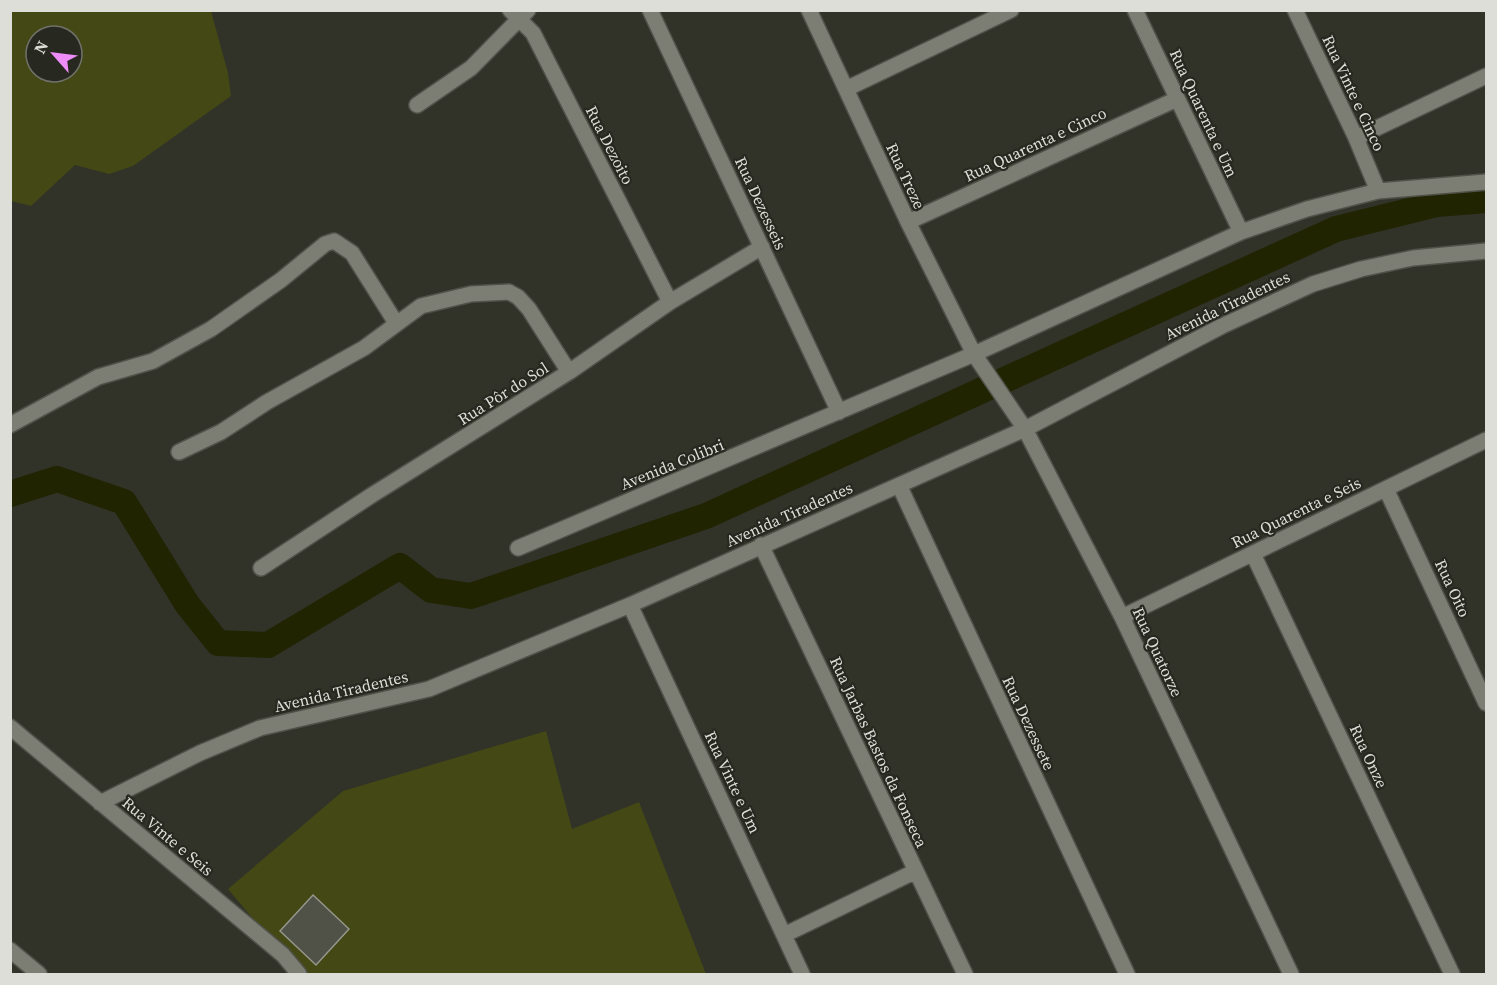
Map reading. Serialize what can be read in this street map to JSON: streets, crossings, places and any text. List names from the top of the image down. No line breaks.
{"streets":{"street":["Rua Vinte e Cinco","Rua Quarenta e Um","Rua Quarenta e Cinco","Rua Dezoito","Rua Treze","Rua Dezesseis","Avenida Tiradentes","Rua Pôr do Sol","Avenida Colibri","Rua Quarenta e Seis","Rua Oito","Rua Quatorze","Rua Dezessete","Rua Jarbas Bastos da Fonseca","Rua Onze","Rua Vinte e Um","Rua Vinte e Seis"]},"crossings":[["Rua Quarenta e Um","Rua Quarenta e Cinco"],["Rua Quarenta e Cinco","Rua Treze"],["Rua Dezoito","Rua Pôr do Sol"],["Rua Treze","Rua Quatorze"],["Rua Dezesseis","Rua Pôr do Sol"],["Rua Dezesseis","Avenida Colibri"],["Avenida Tiradentes","Rua Quatorze"],["Avenida Tiradentes","Rua Dezessete"],["Avenida Tiradentes","Rua Jarbas Bastos da Fonseca"],["Avenida Tiradentes","Rua Vinte e Um"],["Avenida Tiradentes","Rua Vinte e Seis"],["Rua Quarenta e Seis","Rua Oito"],["Rua Quarenta e Seis","Rua Quatorze"],["Rua Quarenta e Seis","Rua Onze"]],"north":"top left"}
